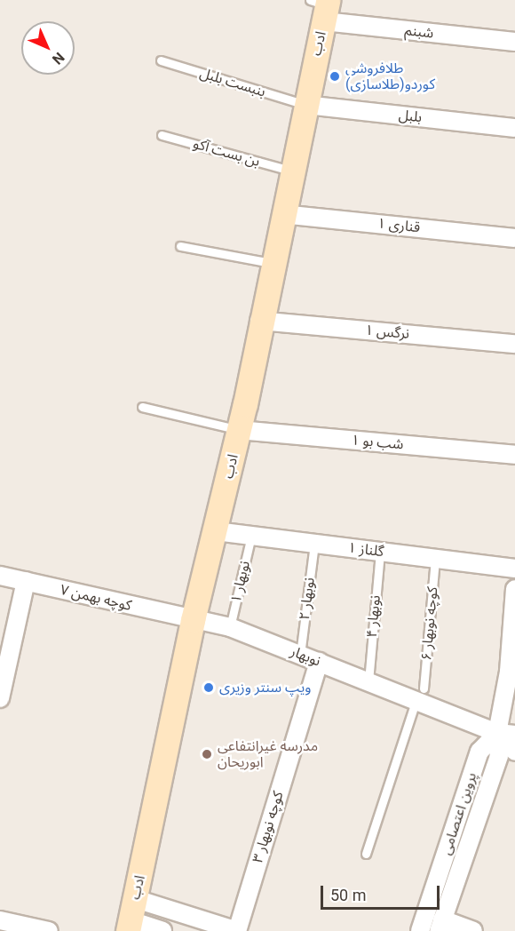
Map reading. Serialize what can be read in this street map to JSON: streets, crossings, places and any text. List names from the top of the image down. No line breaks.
{"streets":{"street":["شبنم","ادب","بلبل","قناری ۱","نرگس ۱","شب بو ۱","گلناز ۱","کوچه بهمن ۷","نوبهار","پروین اعتصامی","کوچه نوبهار ۳"],"lane":["بنبست بلبل","بن بست آکو","نوبهار ۱","نوبهار ۲","نوبهار ۴","کوچه نوبهار ۶"]},"crossings":[["شبنم","ادب"],["ادب","بنبست بلبل"],["ادب","بلبل"],["ادب","بن بست آکو"],["ادب","قناری ۱"],["ادب","نرگس ۱"],["ادب","شب بو ۱"],["ادب","گلناز ۱"],["ادب","کوچه بهمن ۷"],["ادب","نوبهار"],["بنبست بلبل","بلبل"],["گلناز ۱","نوبهار ۱"],["گلناز ۱","نوبهار ۲"],["گلناز ۱","نوبهار ۴"],["گلناز ۱","کوچه نوبهار ۶"],["نوبهار ۱","نوبهار"],["کوچه بهمن ۷","نوبهار"],["نوبهار ۲","نوبهار"],["نوبهار ۴","نوبهار"],["کوچه نوبهار ۶","نوبهار"],["نوبهار","پروین اعتصامی"],["نوبهار","کوچه نوبهار ۳"]],"places":["طلافروشی کوردو(طلاسازی)","ویپ سنتر وزیری","مدرسه غیرانتفاعی ابوریحان"],"scale_bar":"50 m","north":"bottom right"}
